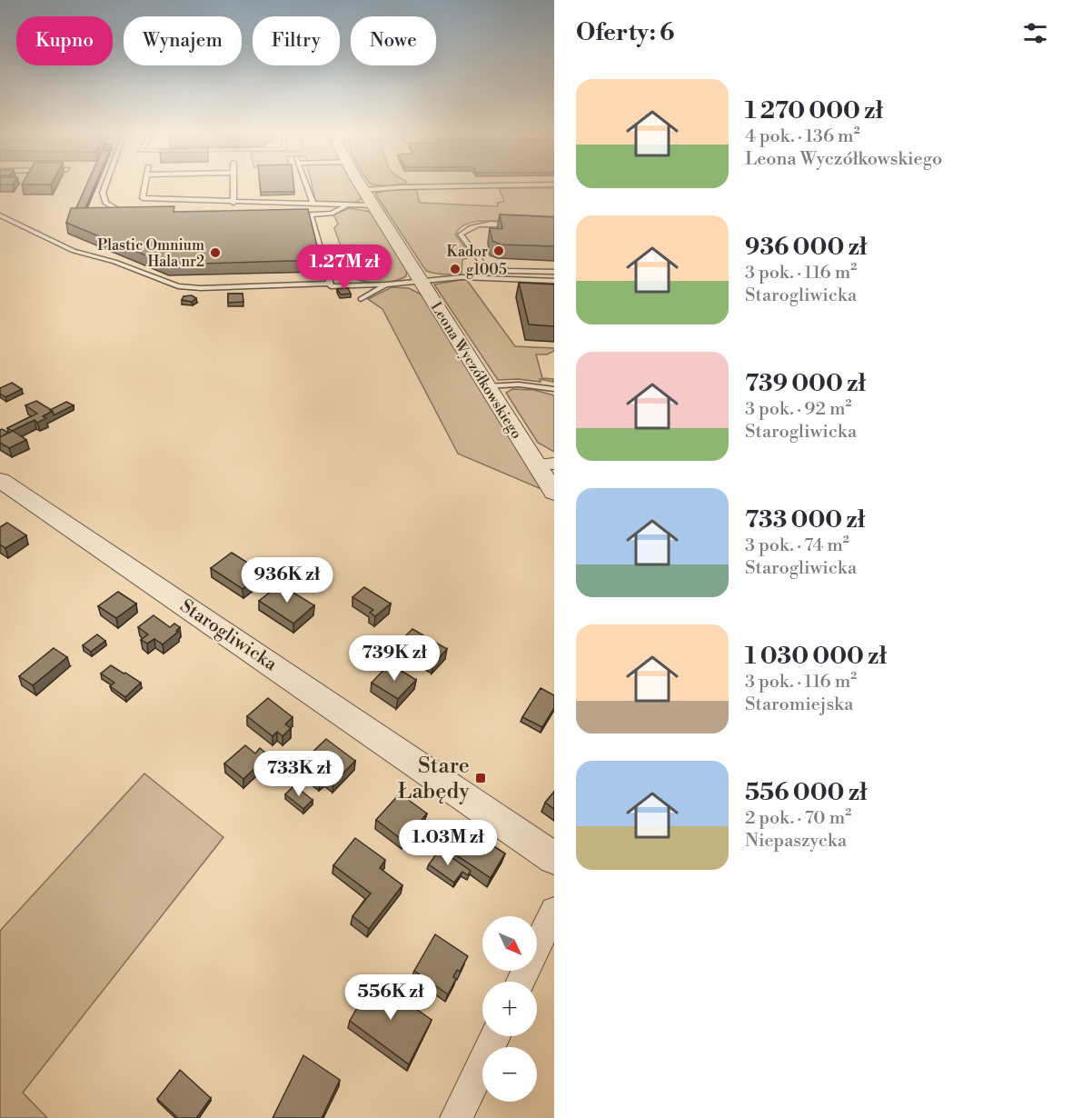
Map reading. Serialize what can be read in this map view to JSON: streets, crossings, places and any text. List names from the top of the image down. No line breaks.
{"streets":{"street":["Leona Wyczółkowskiego","Starogliwicka"]},"places":{"other":["Kador","Plastic Omnium Hala nr2","g1005"],"transit":["Stare Łabędy"]},"north":"bottom right","page":{"heading":"Oferty: 6","chip":["Kupno","Wynajem","Filtry","Nowe"],"list":[{"name":"1 270 000 zł","note":"4 pok. · 136 m² · Leona Wyczółkowskiego"},{"name":"936 000 zł","note":"3 pok. · 116 m² · Starogliwicka"},{"name":"739 000 zł","note":"3 pok. · 92 m² · Starogliwicka"},{"name":"733 000 zł","note":"3 pok. · 74 m² · Starogliwicka"},{"name":"1 030 000 zł","note":"3 pok. · 116 m² · Staromiejska"},{"name":"556 000 zł","note":"2 pok. · 70 m² · Niepaszycka"}],"price":["1.27M zł","936K zł","739K zł","733K zł","1.03M zł","556K zł"],"map_buttons":["+","−"]}}
